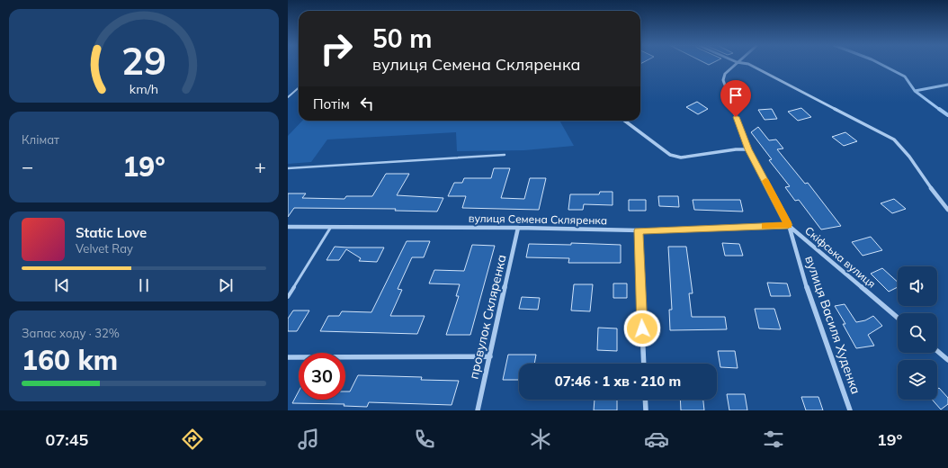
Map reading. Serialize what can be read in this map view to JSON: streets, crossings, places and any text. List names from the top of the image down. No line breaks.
{"streets":{"street":["вулиця Семена Скляренка","Скіфська вулиця","провулок Скляренка","вулиця Василя Худенка"]},"crossings":[["вулиця Семена Скляренка","Скіфська вулиця"],["вулиця Семена Скляренка","провулок Скляренка"],["вулиця Семена Скляренка","вулиця Василя Худенка"],["Скіфська вулиця","вулиця Василя Худенка"]],"page":{"turn":["50 m","вулиця Семена Скляренка"],"then":"Потім","tile":["Клімат",["Запас ходу · 32%","160 km"]],"heat":["−","19°","+"],"song":["Static Love","Velvet Ray"],"limit":"30","trip":"07:46 · 1 хв · 210 m","tabs":["07:45","19°"],"gauge":["29","km/h"]}}
